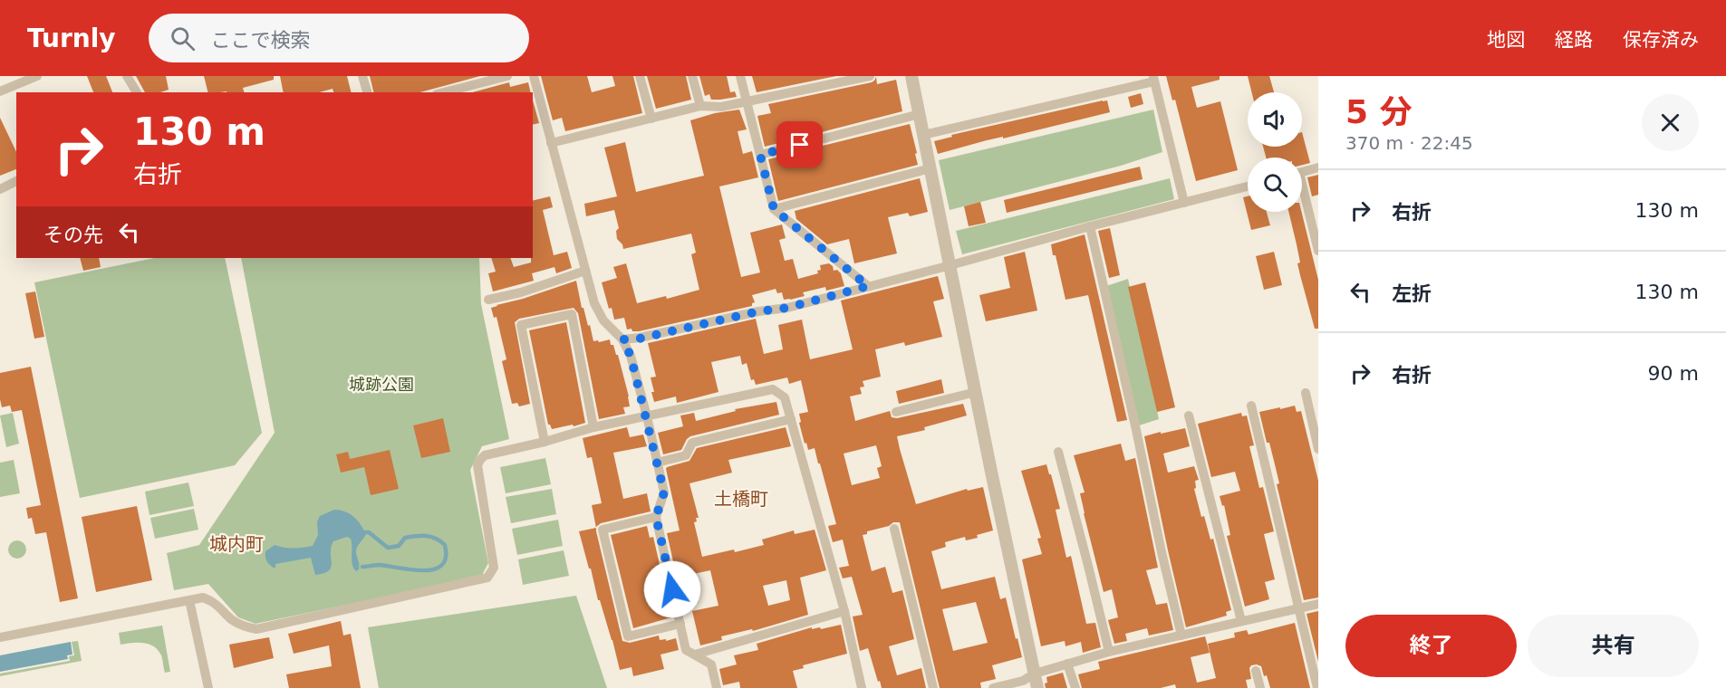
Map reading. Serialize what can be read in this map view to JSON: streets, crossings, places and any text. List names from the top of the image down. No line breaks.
{"districts":["土橋町","城内町"],"parks":["城跡公園"],"page":{"header":"Turnly","search":"ここで検索","nav":["地図","経路","保存済み"],"heading":["5 分","370 m · 22:45"],"turn":["130 m","右折"],"list":[{"name":"右折","value":"130 m"},{"name":"左折","value":"130 m"},{"name":"右折","value":"90 m"}],"then":"その先","buttons":["終了","共有"]}}
